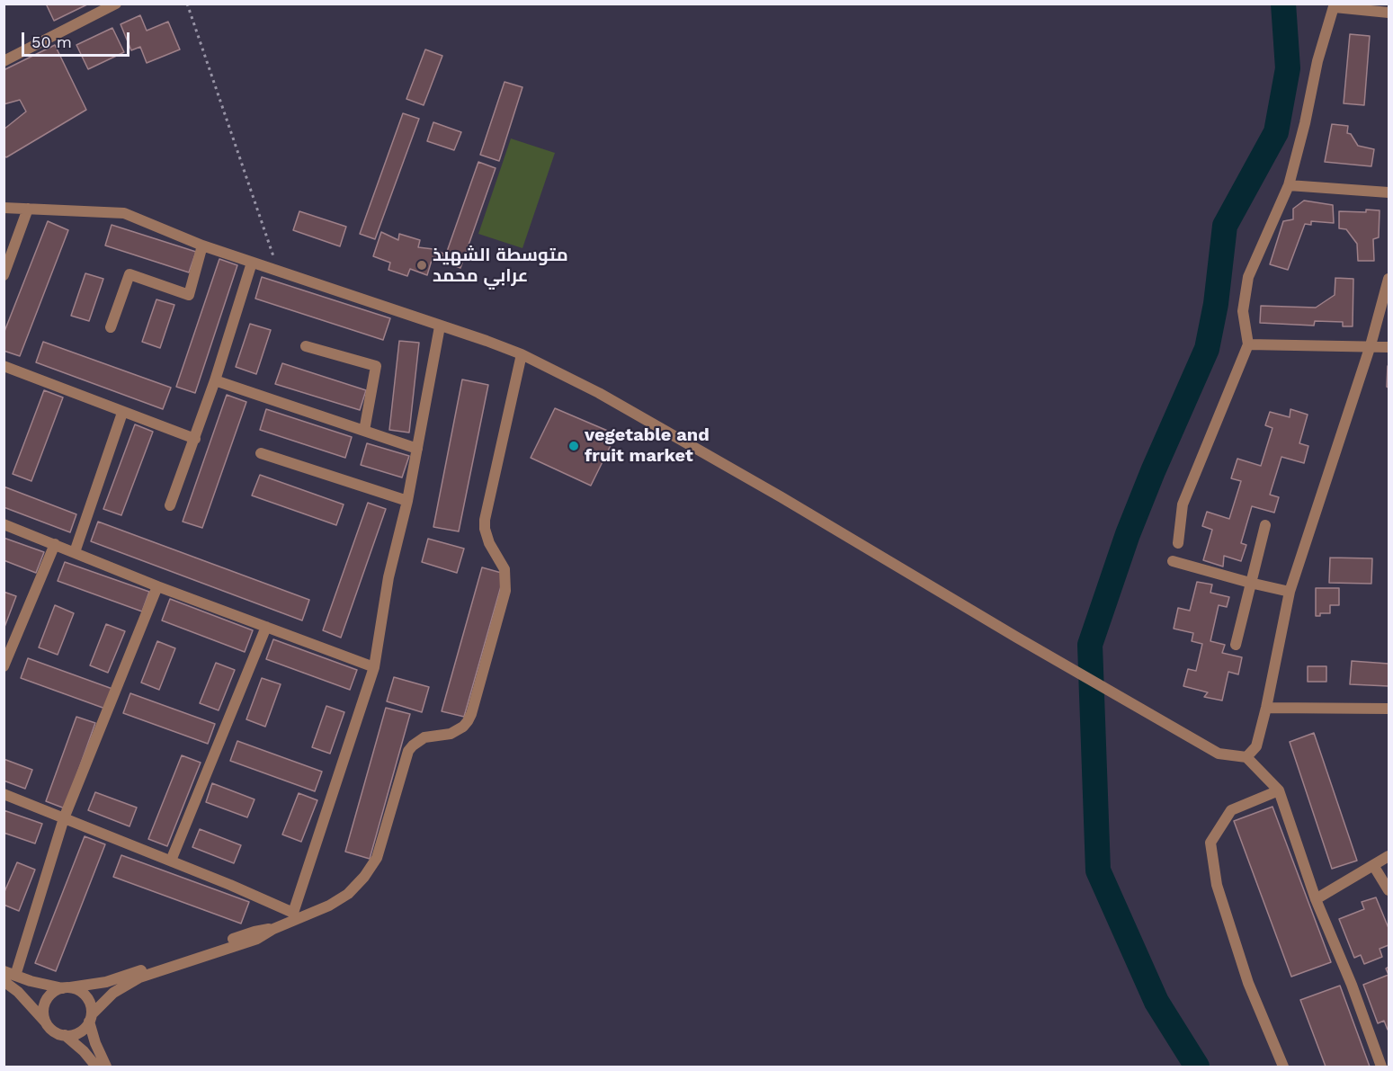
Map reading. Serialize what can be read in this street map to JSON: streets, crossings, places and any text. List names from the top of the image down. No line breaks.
{"places":["متوسطة الشهيذ عرابي محمد","vegetable and fruit market"],"scale_bar":"50 m"}
